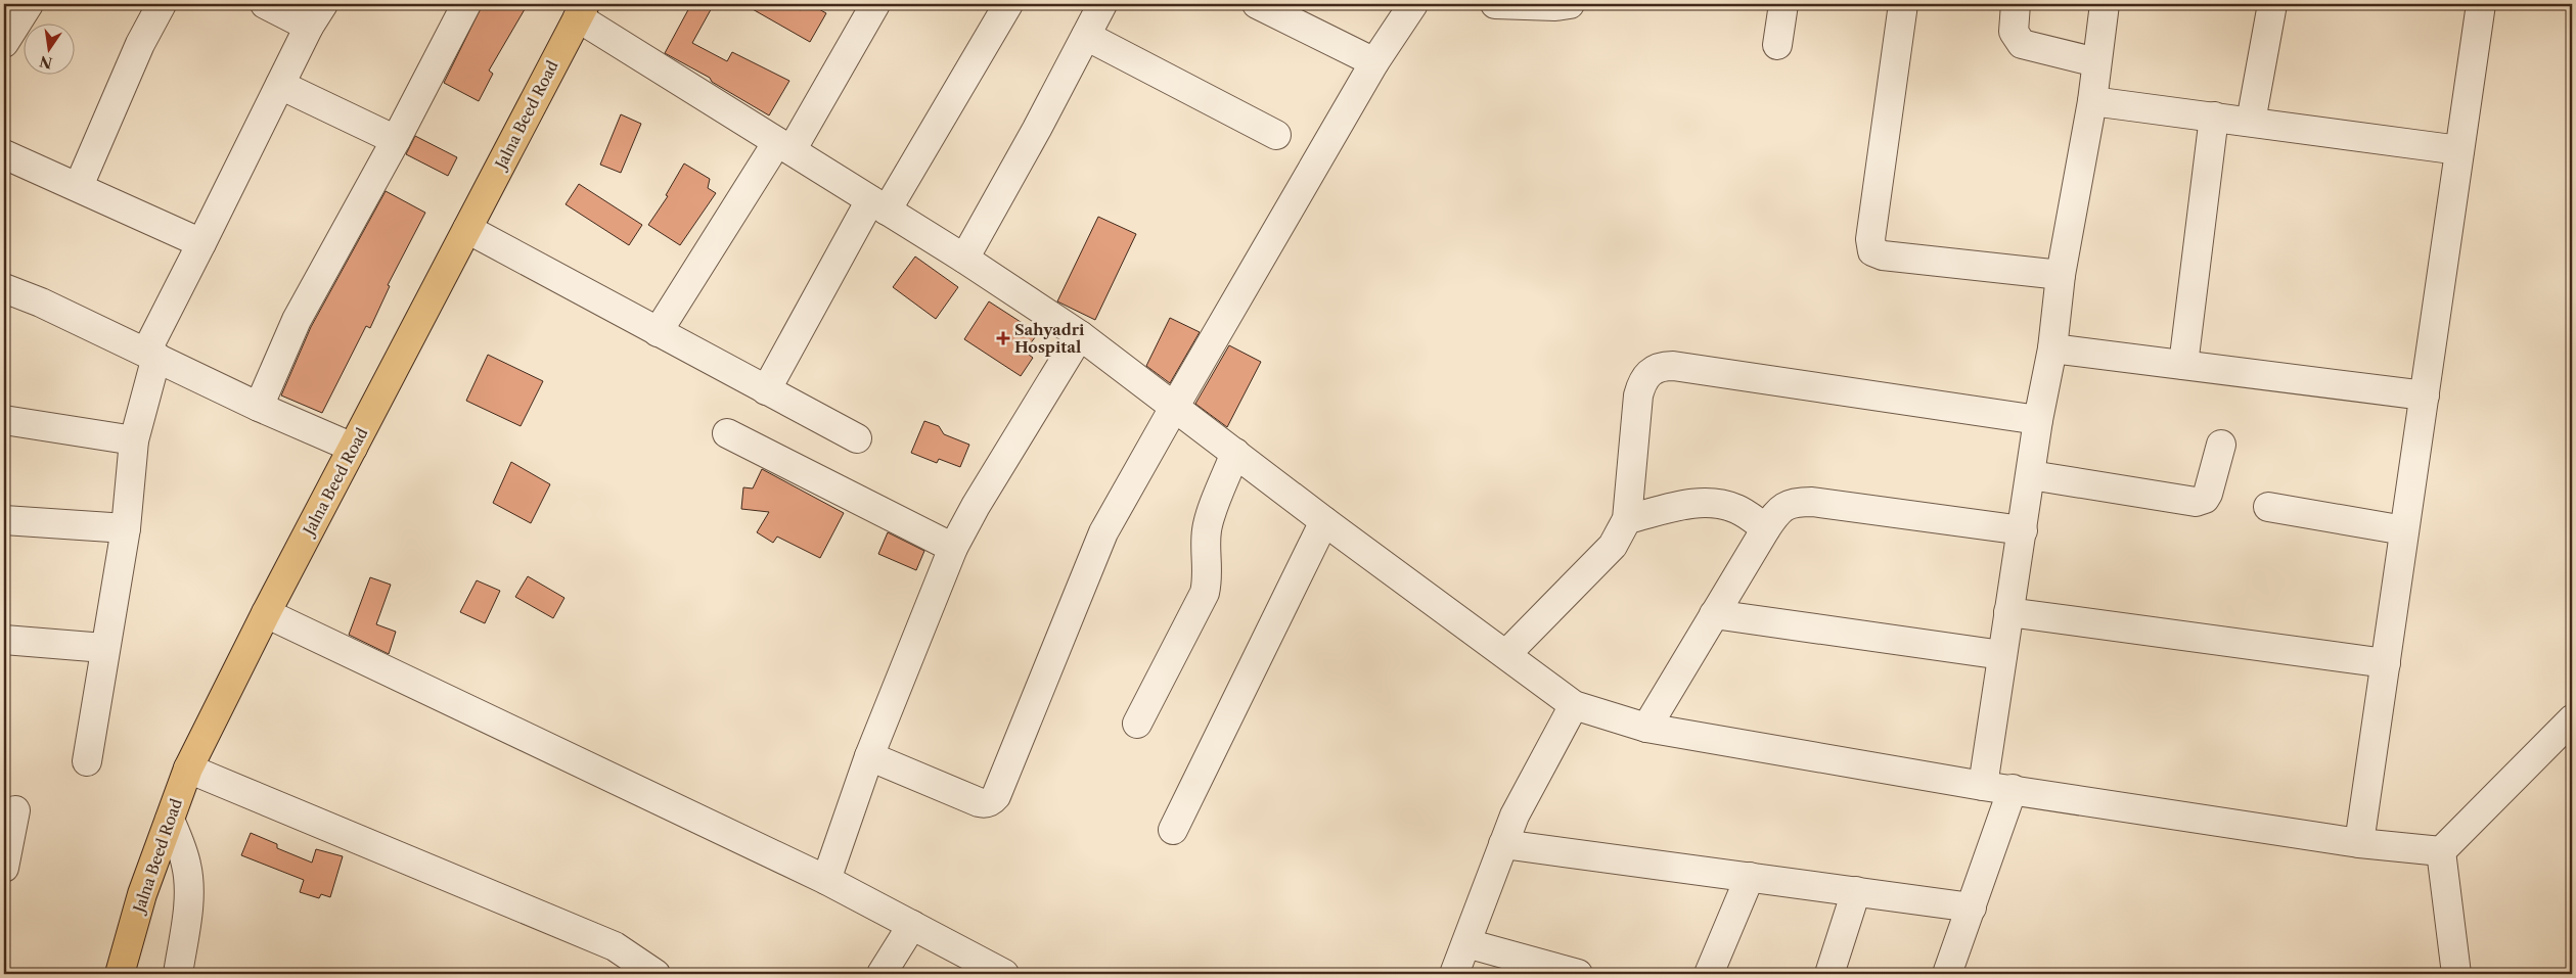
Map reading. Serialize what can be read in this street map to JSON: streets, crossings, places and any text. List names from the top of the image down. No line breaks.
{"streets":{"main road":["Jalna Beed Road"]},"places":{"health":["Sahyadri Hospital"]},"north":"bottom"}
